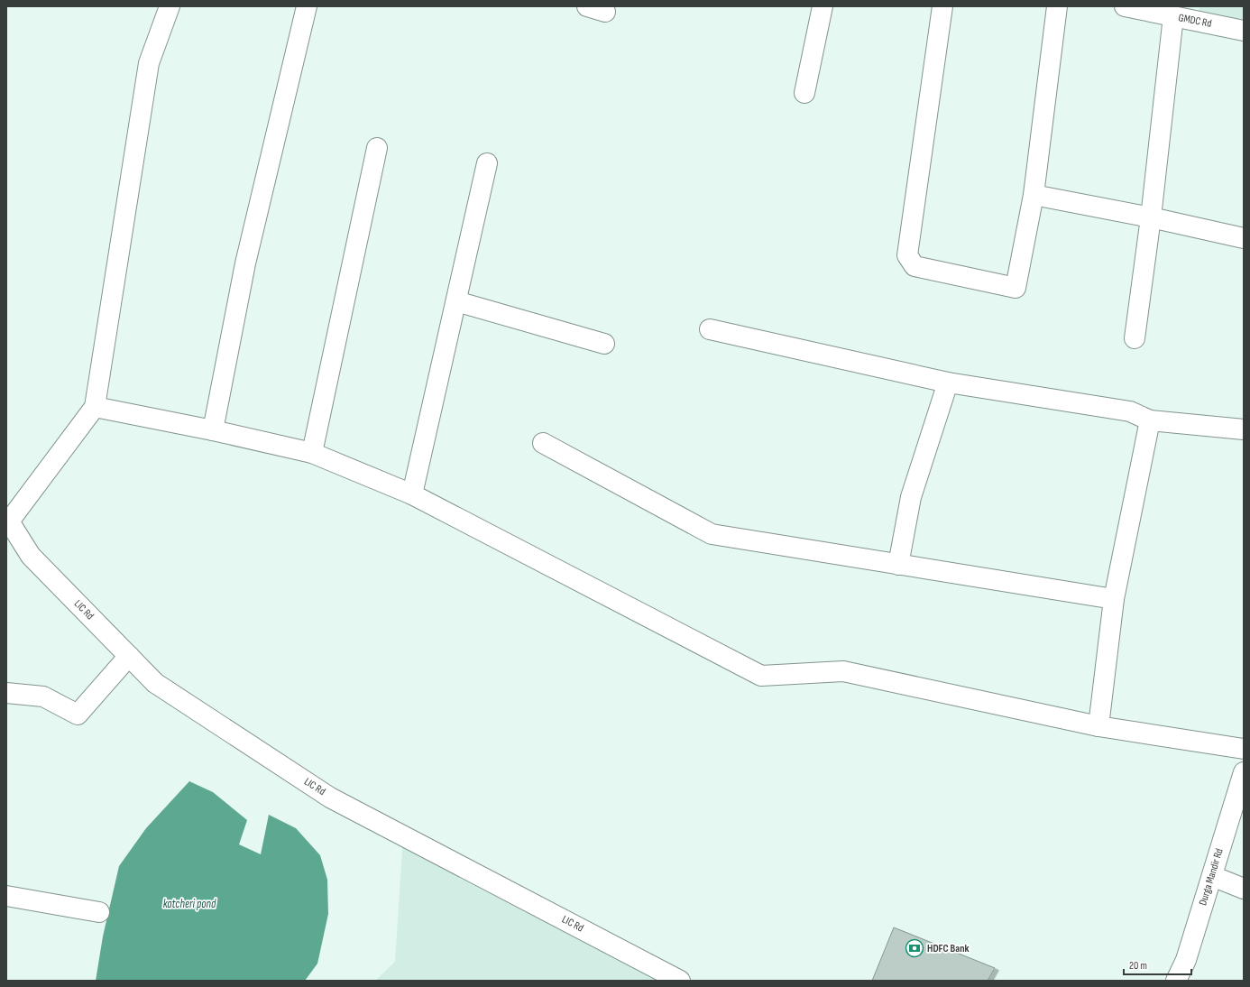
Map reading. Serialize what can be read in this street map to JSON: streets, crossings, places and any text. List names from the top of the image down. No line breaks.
{"streets":{"street":["GMDC Rd","LIC Rd","Durga Mandir Rd"]},"water":["katcheri pond"],"places":{"bank":["HDFC Bank"]},"scale_bar":"20 m"}
